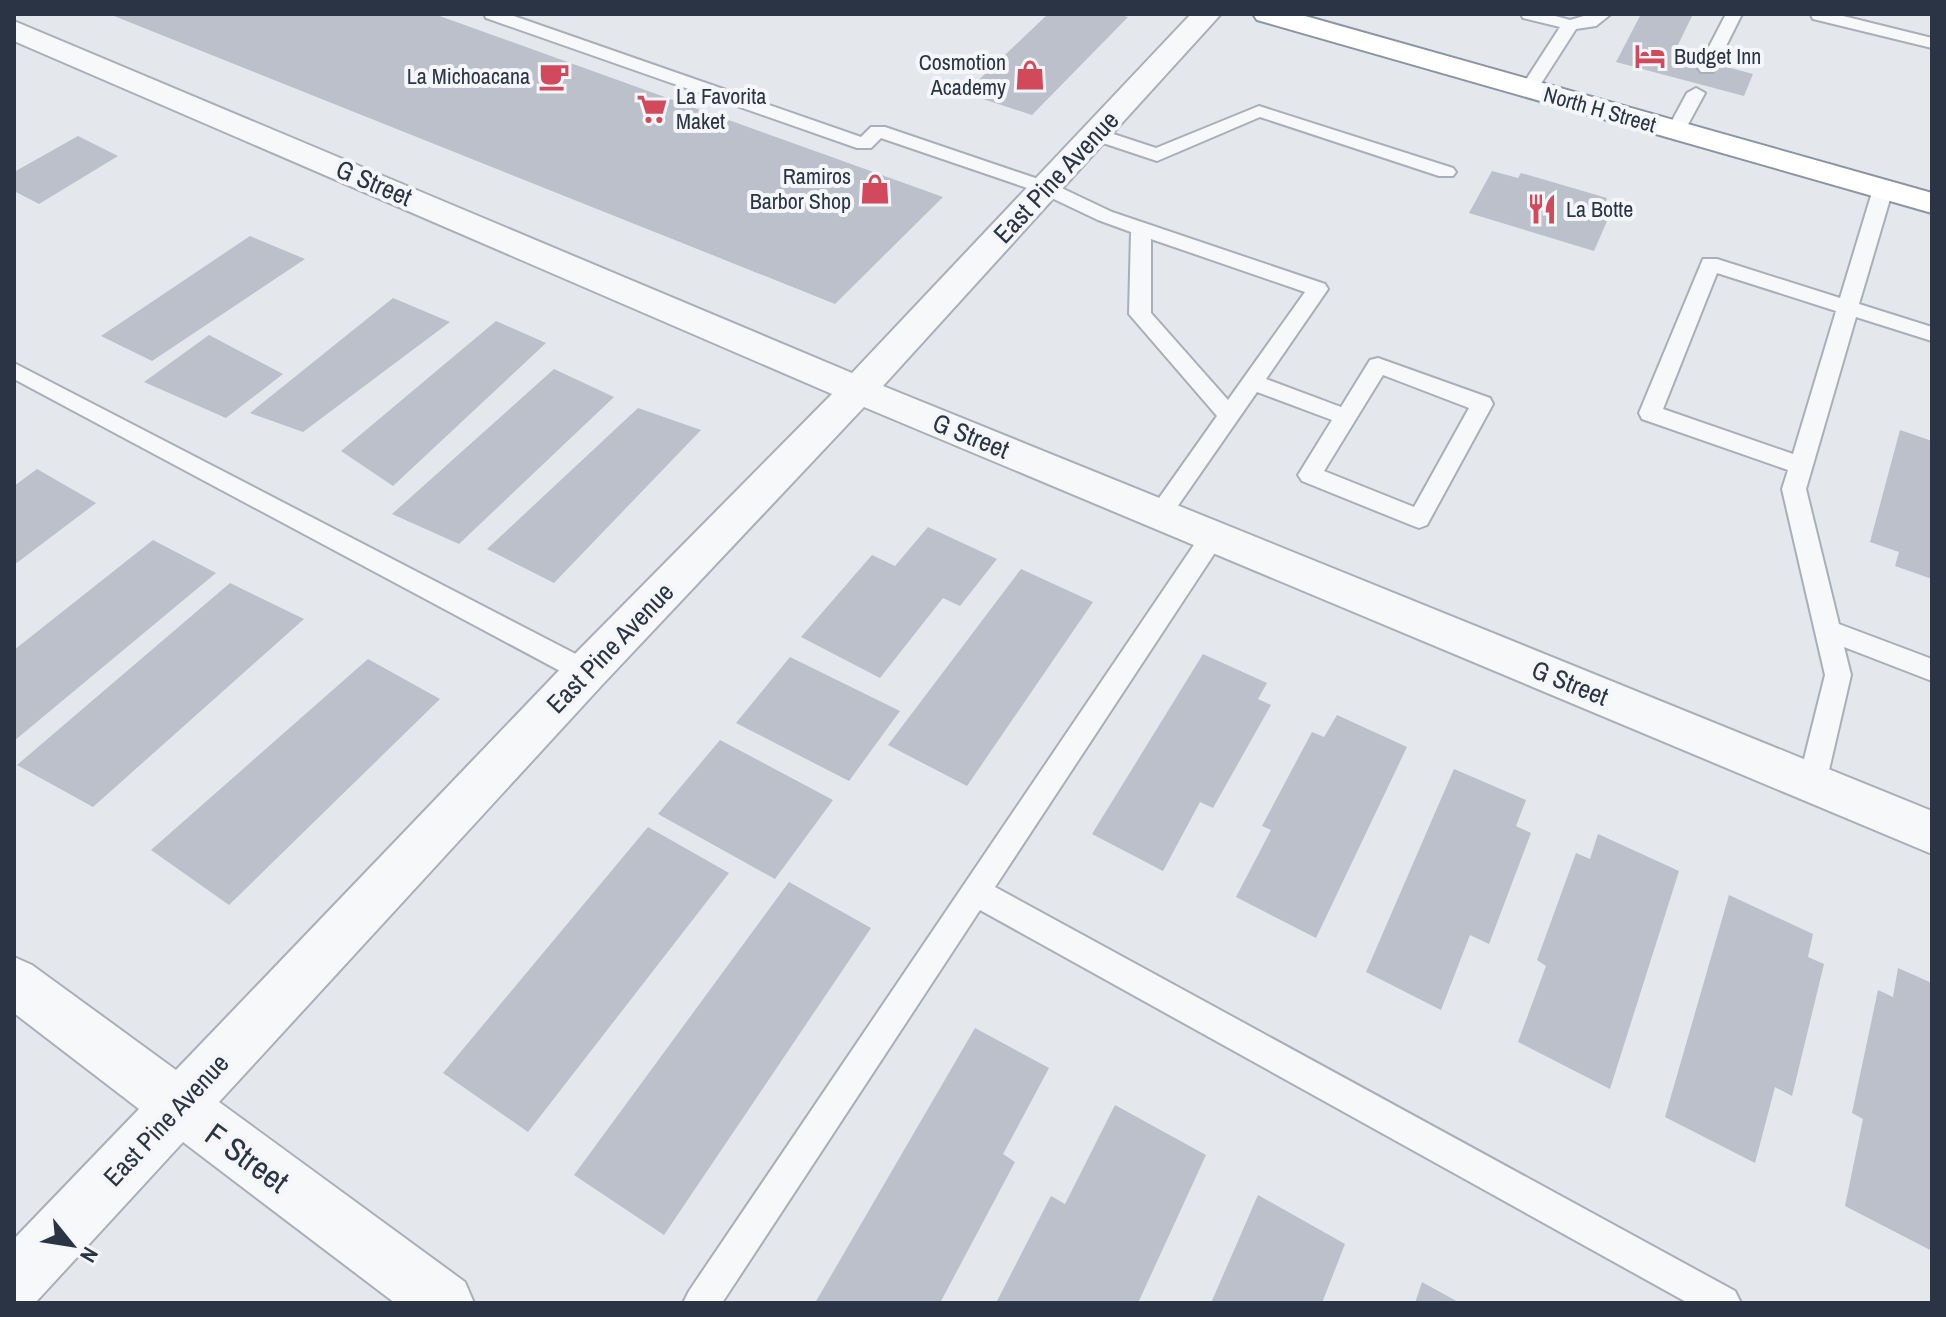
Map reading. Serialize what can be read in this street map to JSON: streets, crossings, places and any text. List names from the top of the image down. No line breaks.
{"streets":{"highway":["North H Street"],"street":["East Pine Avenue","G Street","F Street"]},"crossings":[["East Pine Avenue","G Street"],["East Pine Avenue","F Street"]],"places":{"hotel":["Budget Inn"],"shop":["Cosmotion Academy","Ramiros Barbor Shop"],"cafe":["La Michoacana"],"supermarket":["La Favorita Maket"],"restaurant":["La Botte"]},"north":"bottom right"}
